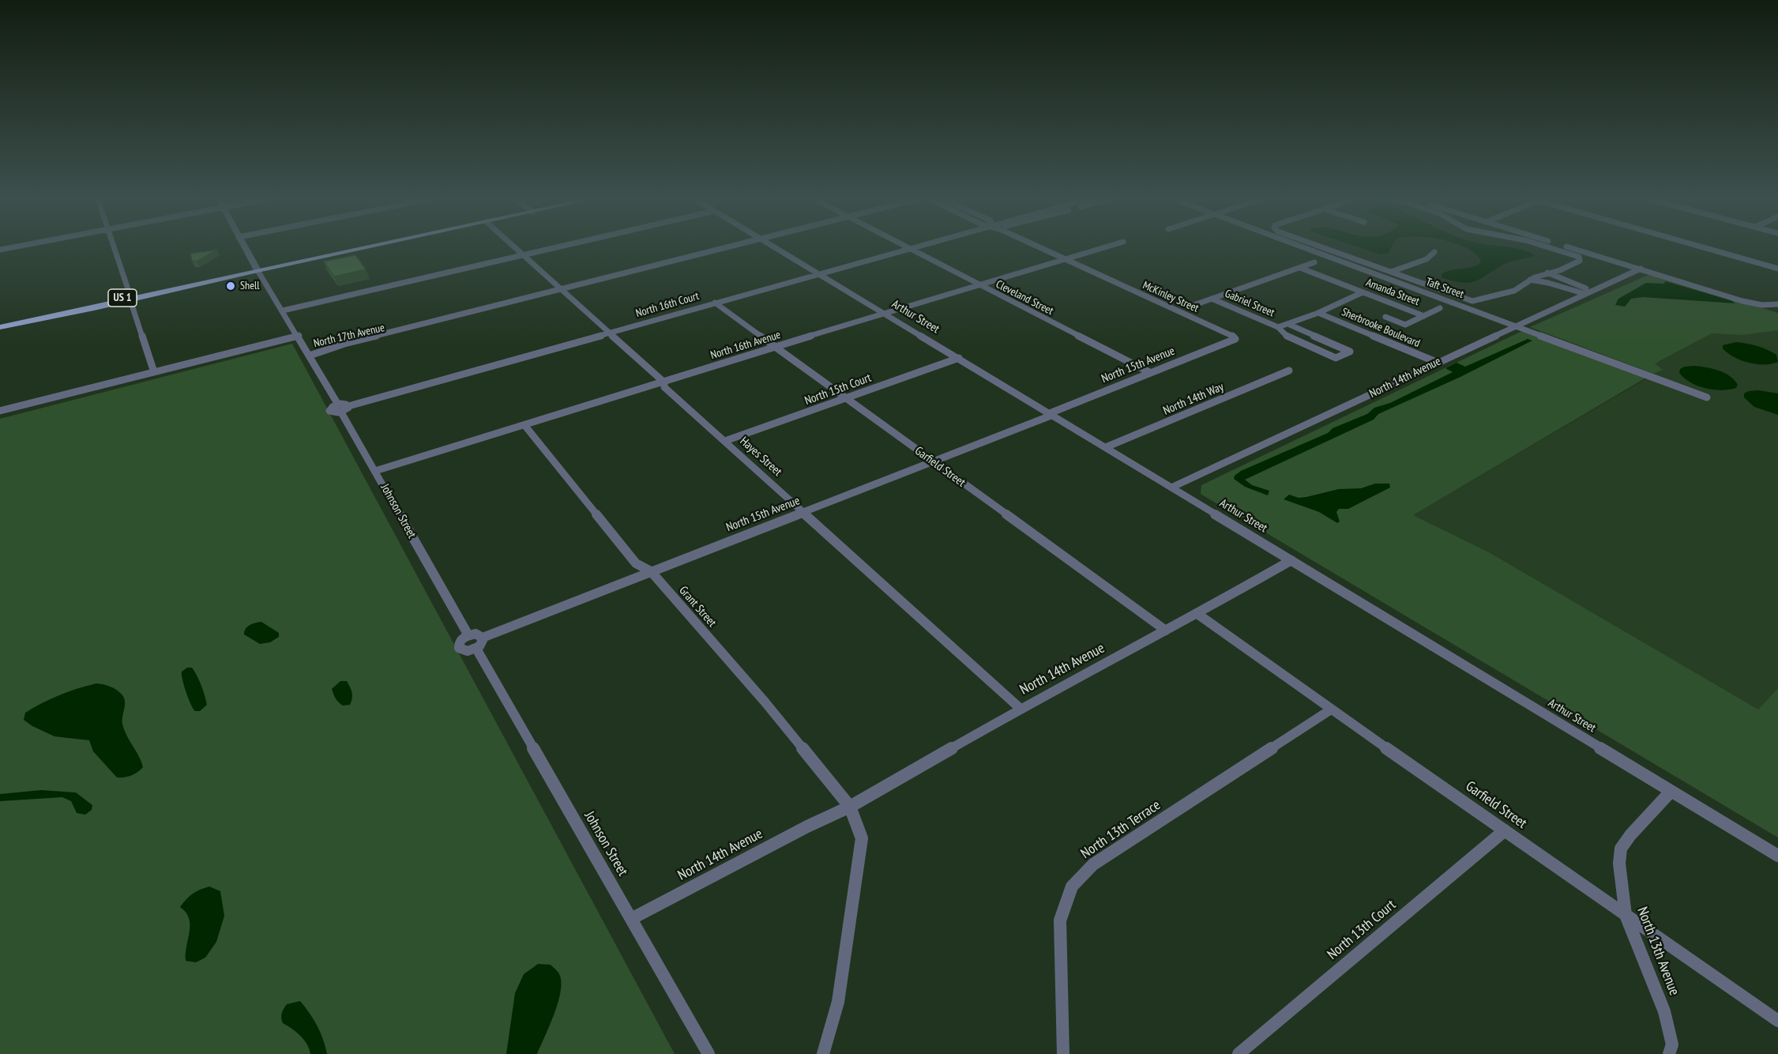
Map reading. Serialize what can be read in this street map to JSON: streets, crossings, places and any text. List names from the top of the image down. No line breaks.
{"streets":{"main road":["US 1"],"street":["Taft Street","Amanda Street","McKinley Street","Cleveland Street","Gabriel Street","North 16th Court","Arthur Street","Sherbrooke Boulevard","North 17th Avenue","North 16th Avenue","North 15th Avenue","North 14th Avenue","North 15th Court","North 14th Way","Hayes Street","Garfield Street","Johnson Street","Grant Street","North 13th Terrace","North 13th Court","North 13th Avenue"]},"crossings":[["Taft Street","North 14th Avenue"],["McKinley Street","North 16th Avenue"],["McKinley Street","North 15th Avenue"],["US 1","Johnson Street"],["Cleveland Street","North 16th Court"],["Cleveland Street","North 16th Avenue"],["Cleveland Street","North 15th Avenue"],["North 16th Court","Arthur Street"],["North 16th Court","Hayes Street"],["North 16th Court","Garfield Street"],["North 16th Court","Johnson Street"],["Arthur Street","North 16th Avenue"],["Arthur Street","North 15th Avenue"],["Arthur Street","North 14th Avenue"],["Arthur Street","North 15th Court"],["Arthur Street","North 14th Way"],["Arthur Street","North 13th Avenue"],["Sherbrooke Boulevard","North 14th Avenue"],["North 17th Avenue","Hayes Street"],["North 17th Avenue","Johnson Street"],["North 16th Avenue","Hayes Street"],["North 16th Avenue","Garfield Street"],["North 16th Avenue","Johnson Street"],["North 16th Avenue","Grant Street"],["North 15th Avenue","Hayes Street"],["North 15th Avenue","Garfield Street"],["North 15th Avenue","Johnson Street"],["North 15th Avenue","Grant Street"],["North 14th Avenue","Hayes Street"],["North 14th Avenue","Garfield Street"],["North 14th Avenue","Johnson Street"],["North 14th Avenue","Grant Street"],["North 15th Court","Hayes Street"],["North 15th Court","Garfield Street"],["Garfield Street","North 13th Terrace"],["Garfield Street","North 13th Court"],["Garfield Street","North 13th Avenue"]],"places":["Shell"]}
